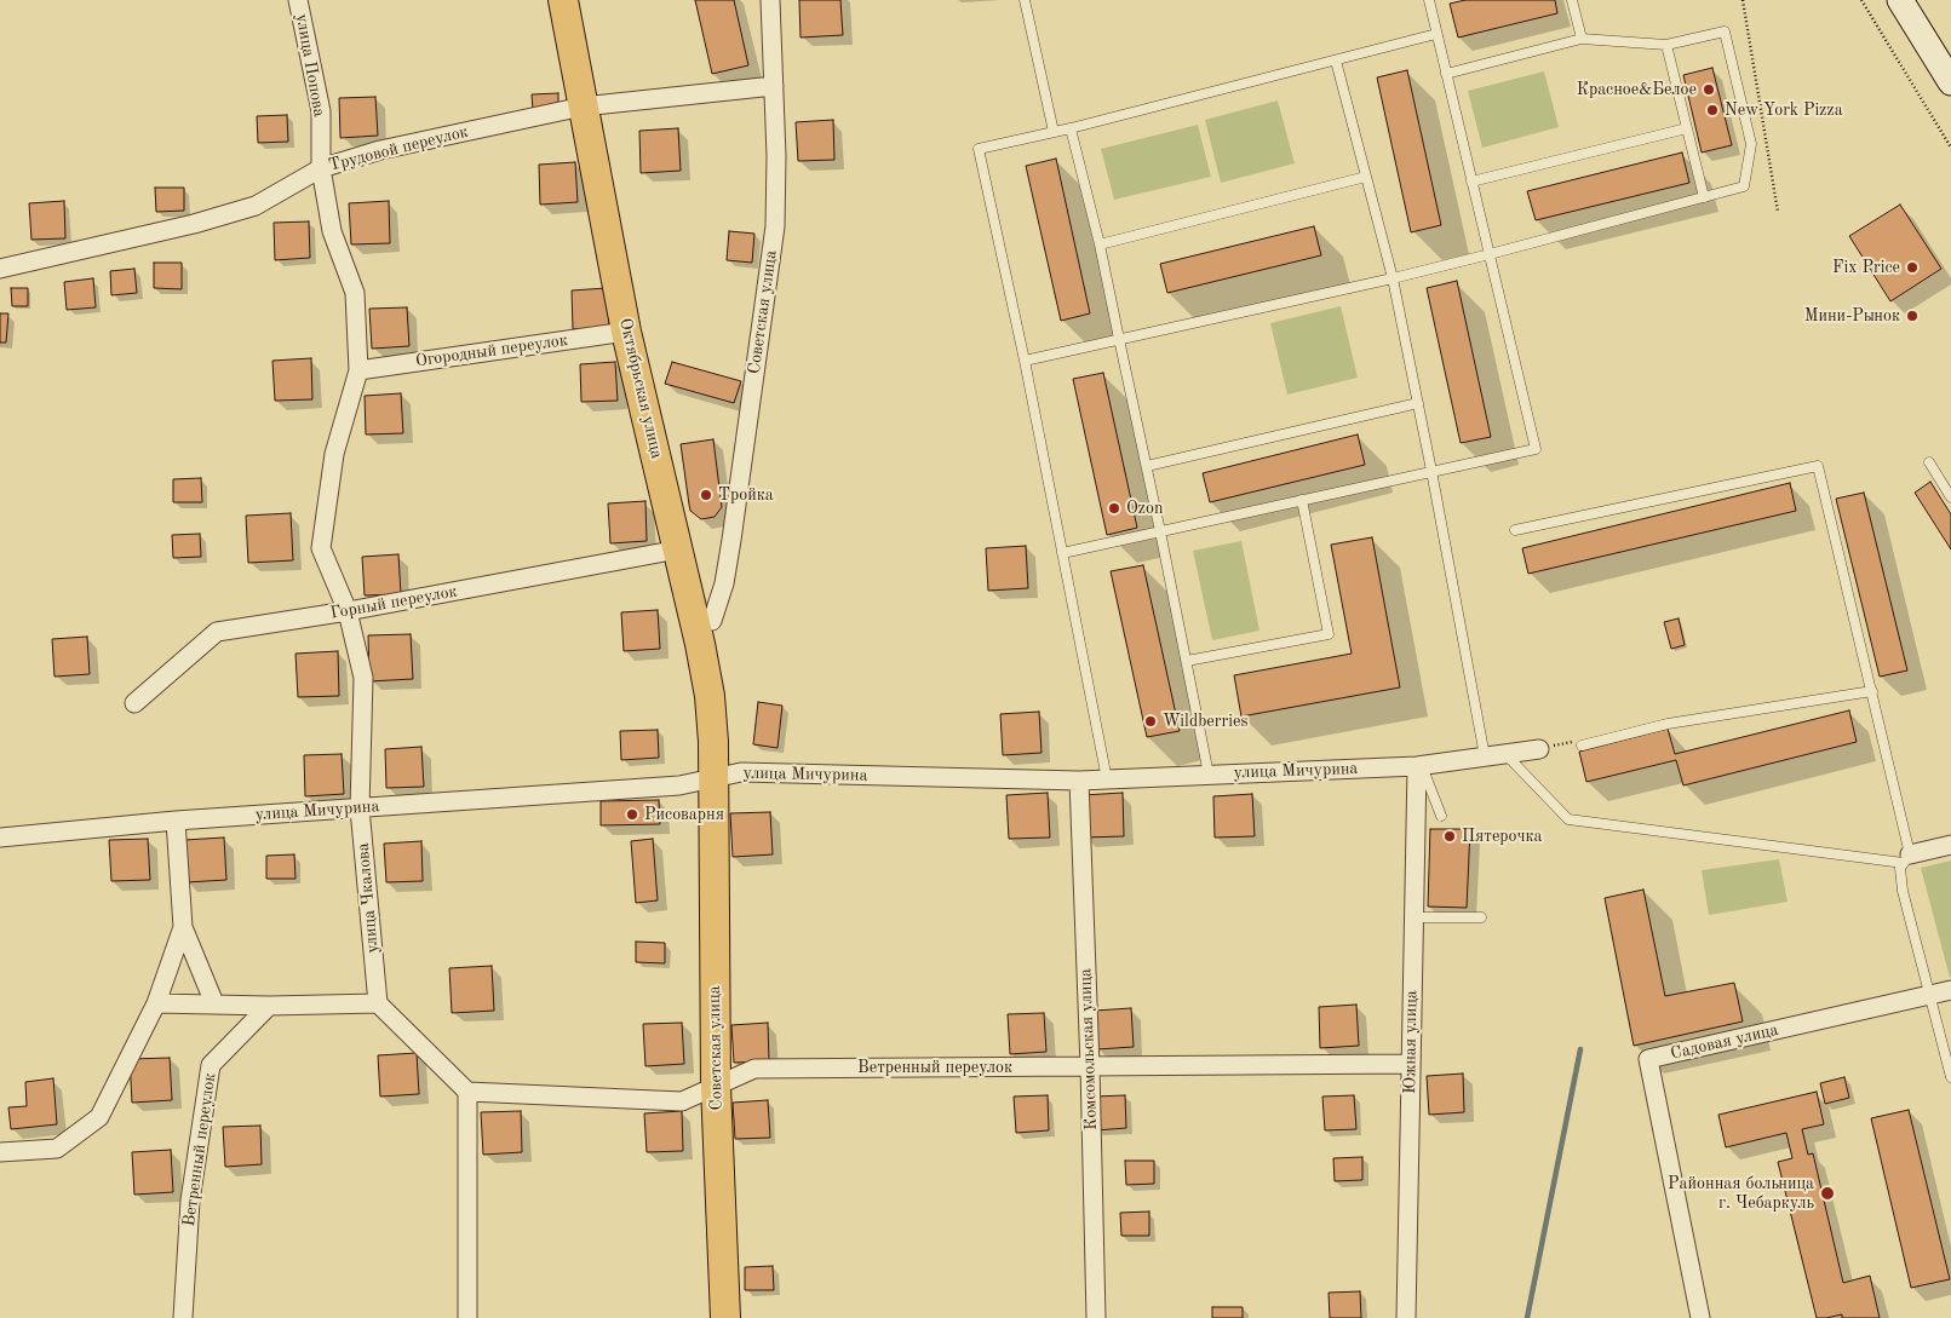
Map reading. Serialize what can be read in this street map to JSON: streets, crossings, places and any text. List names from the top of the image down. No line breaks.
{"streets":{"main road":["Советская улица","Октябрьская улица"],"street":["улица Попова","Трудовой переулок","Огородный переулок","Горный переулок","улица Мичурина","улица Чкалова","Южная улица","Садовая улица","Комсомольская улица","Ветренный переулок"]},"crossings":[["улица Попова","Трудовой переулок"],["улица Попова","улица Чкалова"],["Трудовой переулок","Советская улица"],["Трудовой переулок","Октябрьская улица"],["Трудовой переулок","улица Чкалова"],["Советская улица","Октябрьская улица"],["Советская улица","улица Мичурина"],["Советская улица","Ветренный переулок"],["Огородный переулок","Октябрьская улица"],["Огородный переулок","улица Чкалова"],["Октябрьская улица","Горный переулок"],["Октябрьская улица","улица Мичурина"],["Горный переулок","улица Чкалова"],["улица Мичурина","улица Чкалова"],["улица Мичурина","Южная улица"],["улица Мичурина","Комсомольская улица"],["Южная улица","Ветренный переулок"],["Комсомольская улица","Ветренный переулок"]],"places":["Красное&Белое","New York Pizza","Fix Price","Мини-Рынок","Тройка","Ozon","Wildberries","Рисоварня","Пятерочка","Районная больница г. Чебаркуль"]}
